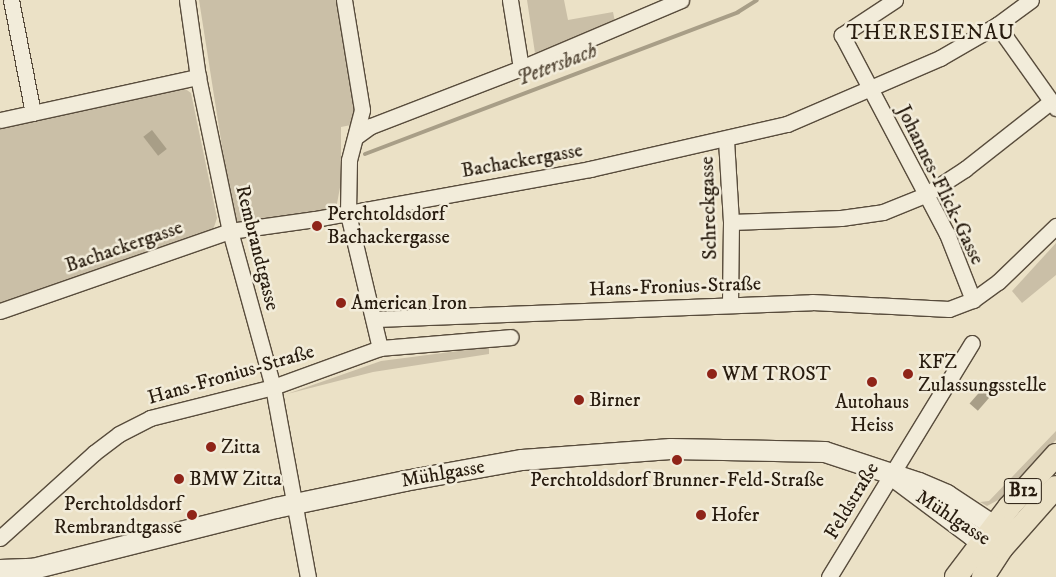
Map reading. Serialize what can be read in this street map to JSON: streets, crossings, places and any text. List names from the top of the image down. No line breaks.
{"streets":{"main road":["B12"],"street":["Bachackergasse","Johannes-Flick-Gasse","Schreckgasse","Rembrandtgasse","Hans-Fronius-Straße","Mühlgasse","Feldstraße"]},"crossings":[["Bachackergasse","Johannes-Flick-Gasse"],["Bachackergasse","Schreckgasse"],["Bachackergasse","Rembrandtgasse"],["Johannes-Flick-Gasse","Hans-Fronius-Straße"],["Schreckgasse","Hans-Fronius-Straße"],["Rembrandtgasse","Hans-Fronius-Straße"],["Rembrandtgasse","Mühlgasse"],["Mühlgasse","B12"],["Mühlgasse","Feldstraße"]],"districts":["THERESIENAU"],"water":["Petersbach"],"places":["Perchtoldsdorf Bachackergasse","American Iron","WM TROST","KFZ Zulassungsstelle","Autohaus Heiss","Birner","Zitta","Perchtoldsdorf Brunner-Feld-Straße","BMW Zitta","Perchtoldsdorf Rembrandtgasse","Hofer"]}
